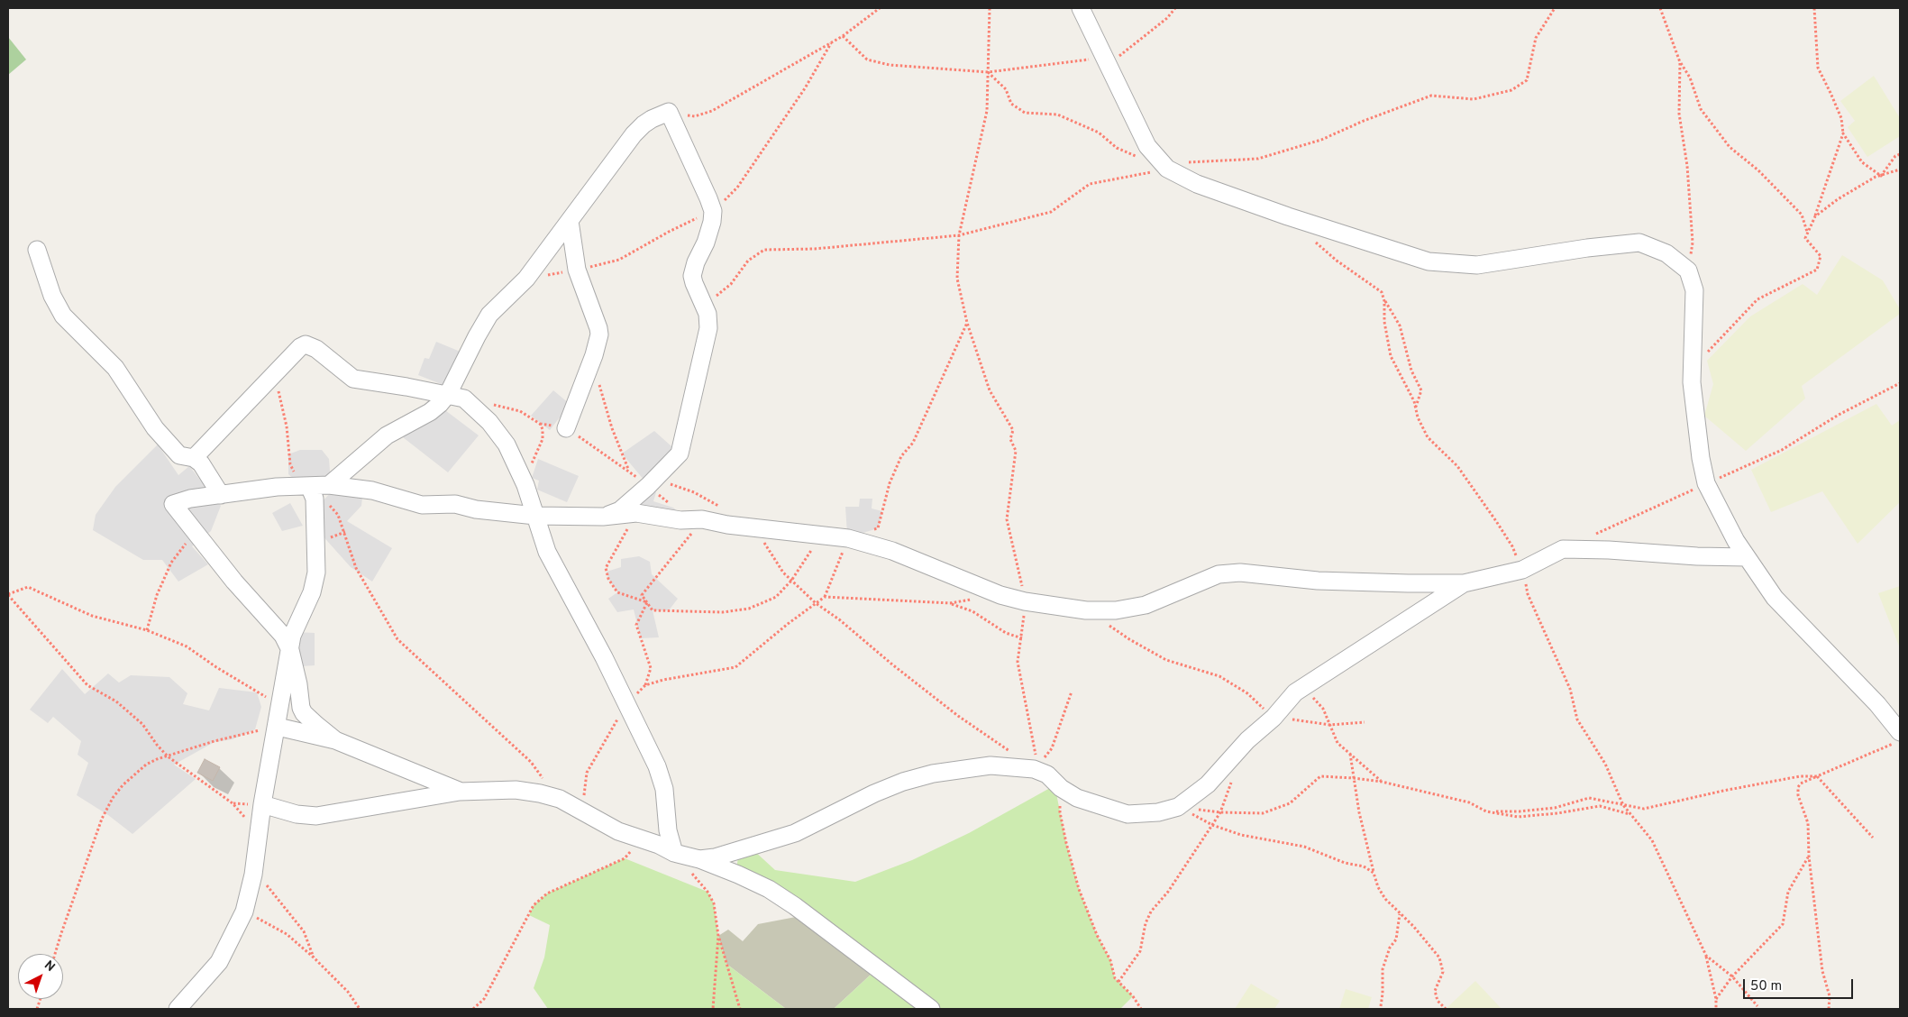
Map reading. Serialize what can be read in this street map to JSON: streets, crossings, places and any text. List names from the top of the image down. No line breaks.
{"scale_bar":"50 m","north":"top right"}
